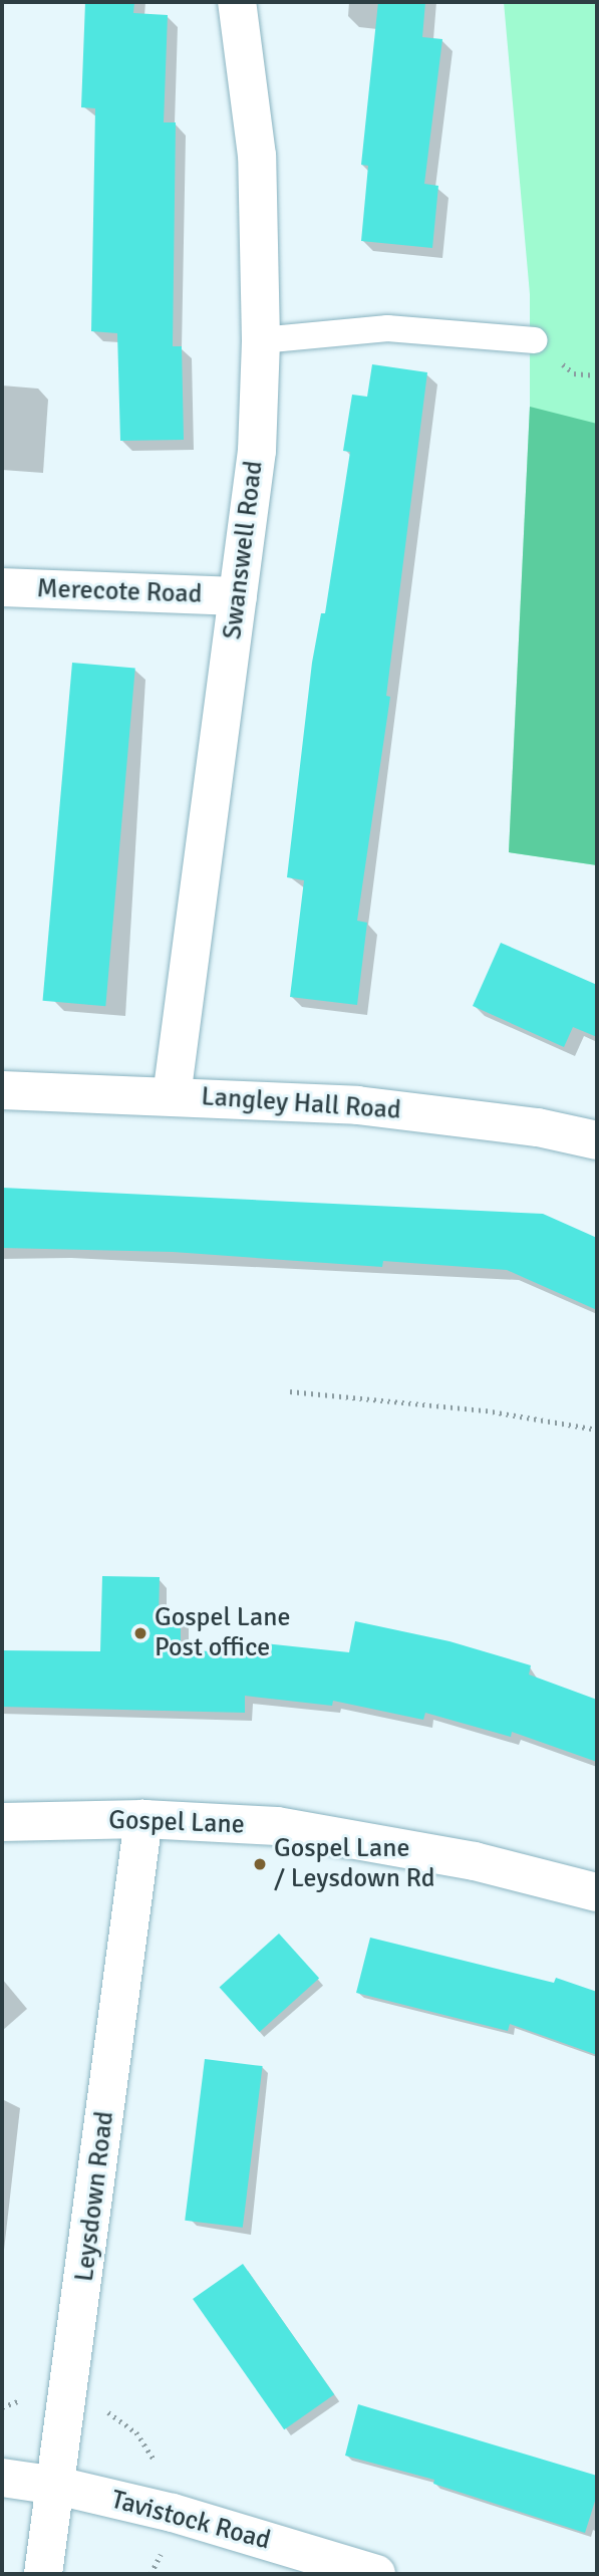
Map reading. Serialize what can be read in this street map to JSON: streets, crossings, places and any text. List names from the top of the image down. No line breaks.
{"streets":{"street":["Swanswell Road","Merecote Road","Langley Hall Road","Gospel Lane","Leysdown Road","Tavistock Road"]},"crossings":[["Swanswell Road","Merecote Road"],["Swanswell Road","Langley Hall Road"],["Gospel Lane","Leysdown Road"],["Leysdown Road","Tavistock Road"]],"places":["Gospel Lane Post office","Gospel Lane / Leysdown Rd"]}
